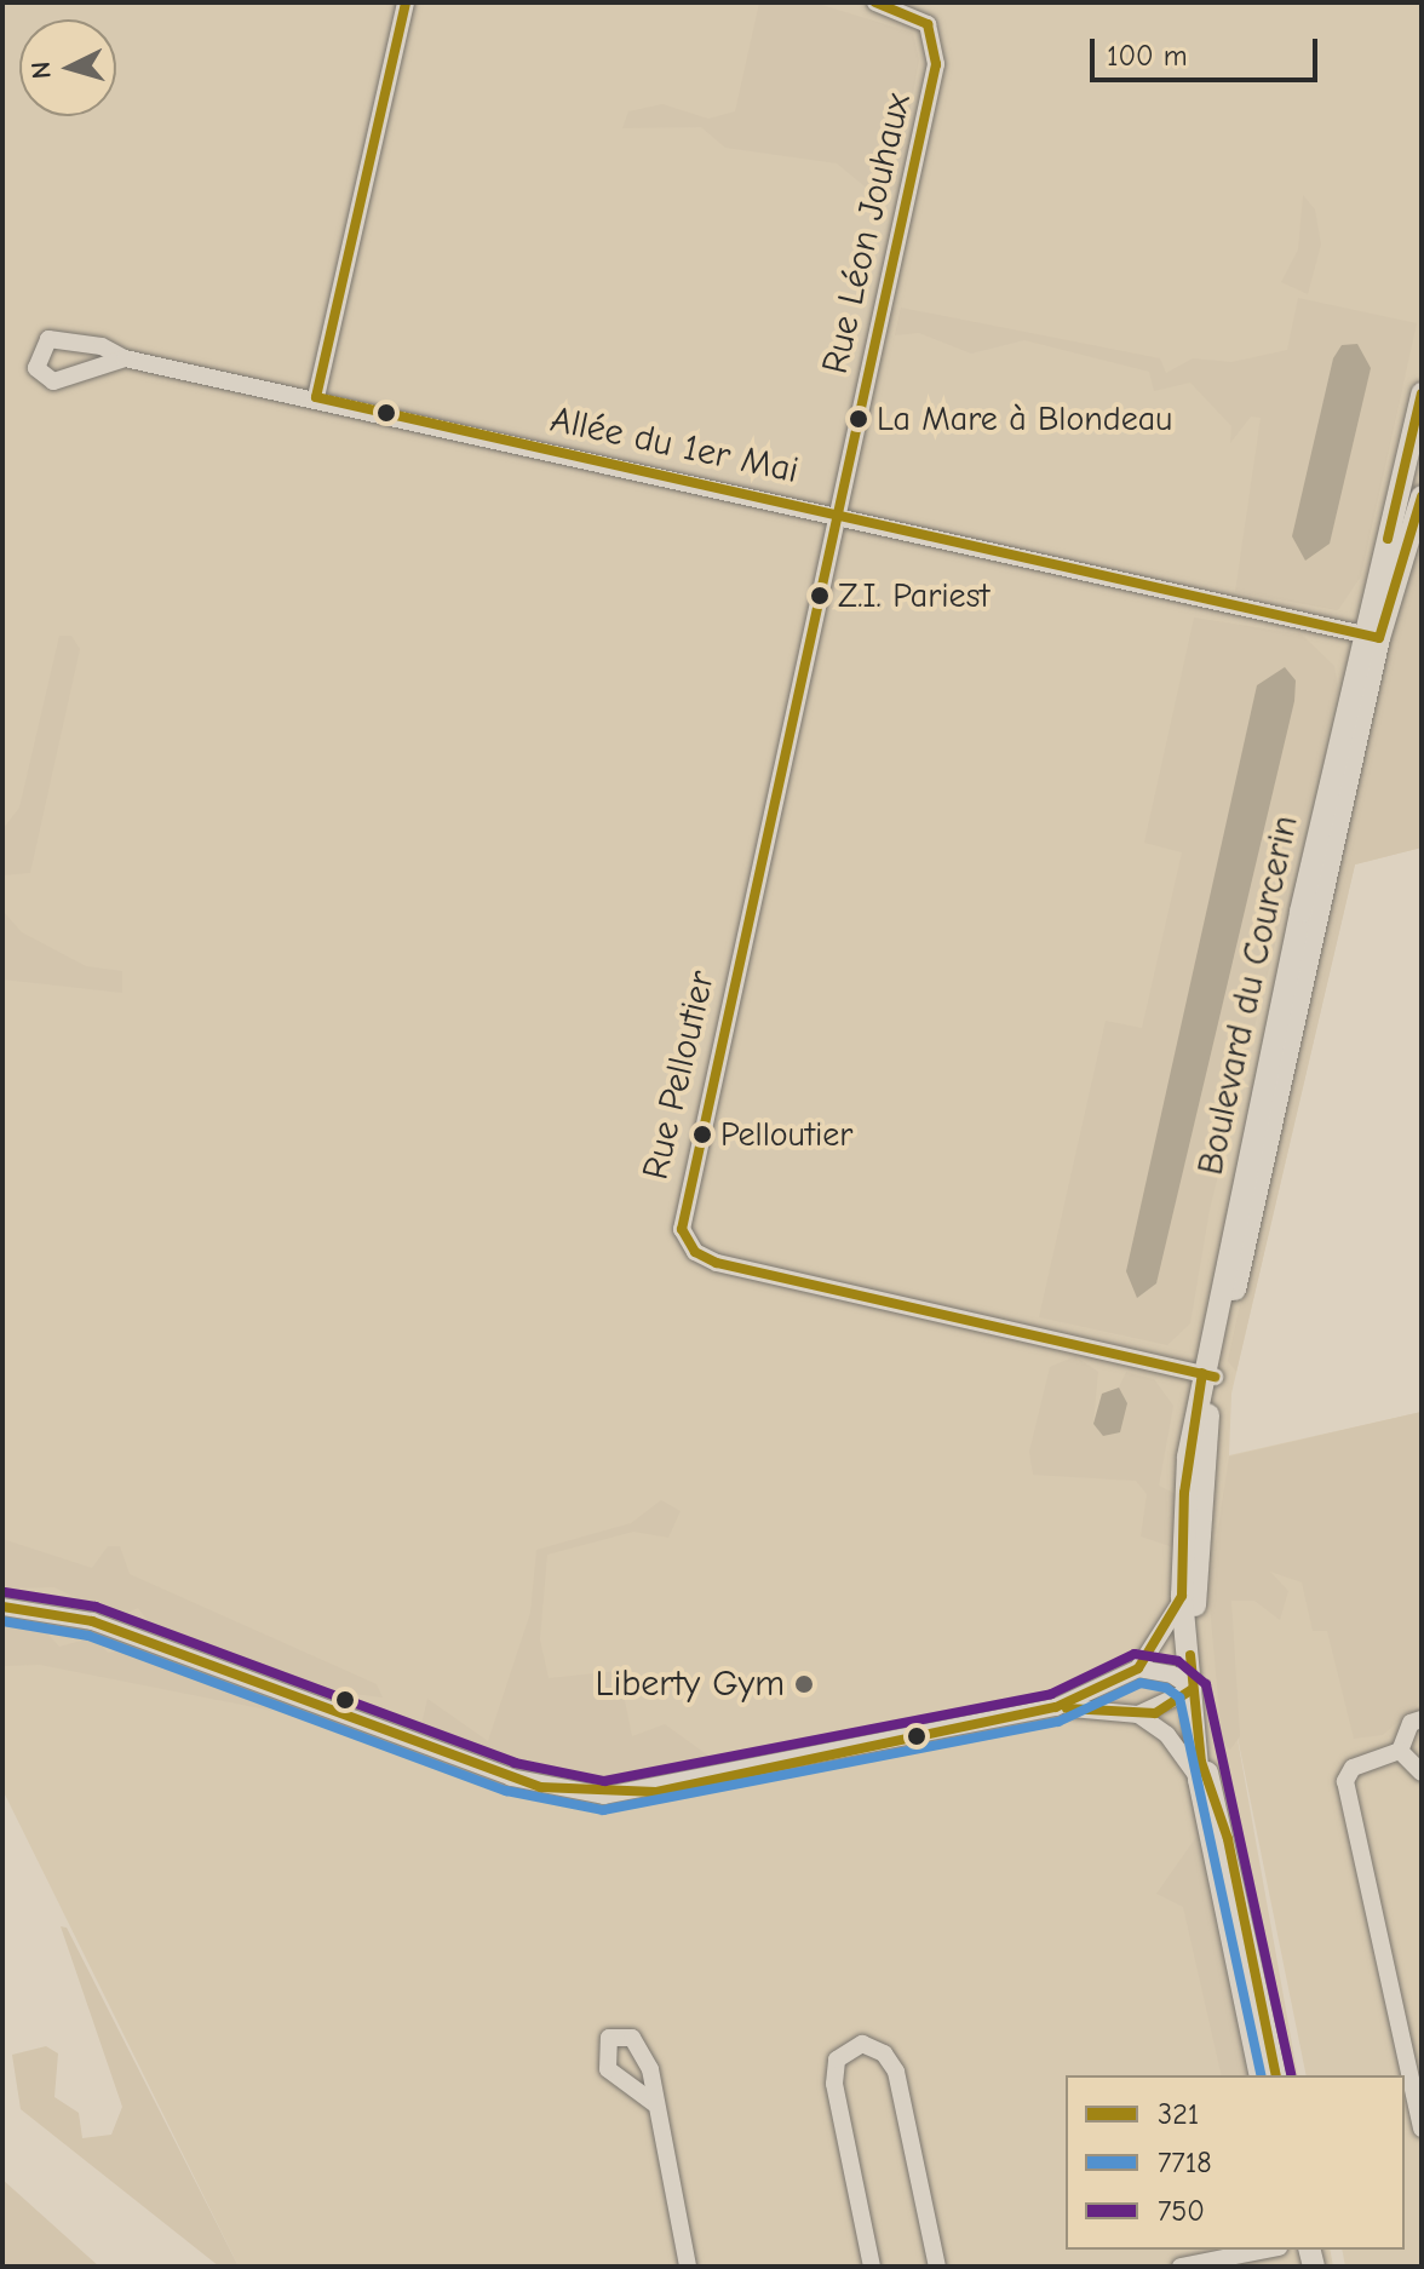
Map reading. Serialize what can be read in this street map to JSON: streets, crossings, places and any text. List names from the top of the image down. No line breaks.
{"streets":{"main road":["Boulevard du Courcerin"],"street":["Rue Léon Jouhaux","Allée du 1er Mai","Rue Pelloutier"]},"crossings":[["Rue Léon Jouhaux","Allée du 1er Mai"],["Rue Léon Jouhaux","Rue Pelloutier"],["Allée du 1er Mai","Boulevard du Courcerin"],["Allée du 1er Mai","Rue Pelloutier"],["Boulevard du Courcerin","Rue Pelloutier"]],"places":["La Mare à Blondeau","Z.I. Pariest","Pelloutier","Liberty Gym"],"lines":["transit line 321","transit line 750","transit line 7718"],"legend":["321","7718","750"],"scale_bar":"100 m","north":"left"}
